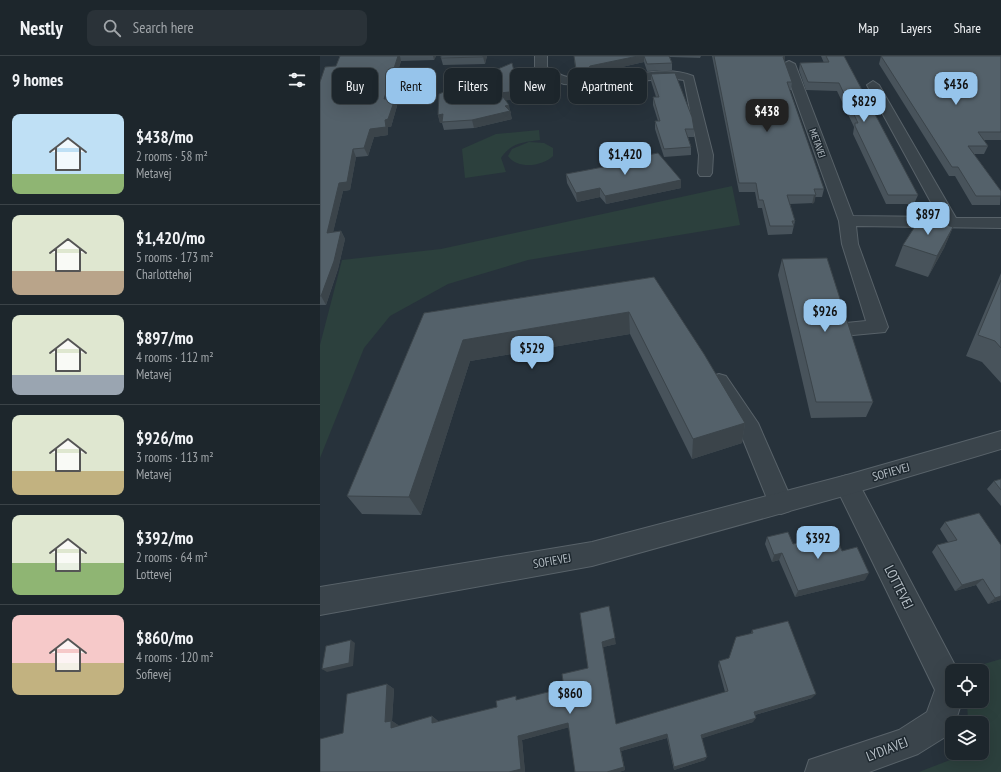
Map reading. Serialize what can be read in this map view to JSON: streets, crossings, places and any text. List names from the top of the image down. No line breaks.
{"streets":{"street":["METAVEJ","SOFIEVEJ","LOTTEVEJ","LYDIAVEJ"]},"crossings":[["SOFIEVEJ","LOTTEVEJ"]],"page":{"header":"Nestly","search":"Search here","nav":["Map","Layers","Share"],"heading":"9 homes","chip":["Buy","Rent","Filters","New","Apartment"],"price":["$436","$829","$438","$1,420","$897","$926","$529","$392","$860"],"list":[{"name":"$438/mo","note":"2 rooms · 58 m² · Metavej"},{"name":"$1,420/mo","note":"5 rooms · 173 m² · Charlottehøj"},{"name":"$897/mo","note":"4 rooms · 112 m² · Metavej"},{"name":"$926/mo","note":"3 rooms · 113 m² · Metavej"},{"name":"$392/mo","note":"2 rooms · 64 m² · Lottevej"},{"name":"$860/mo","note":"4 rooms · 120 m² · Sofievej"}]}}
